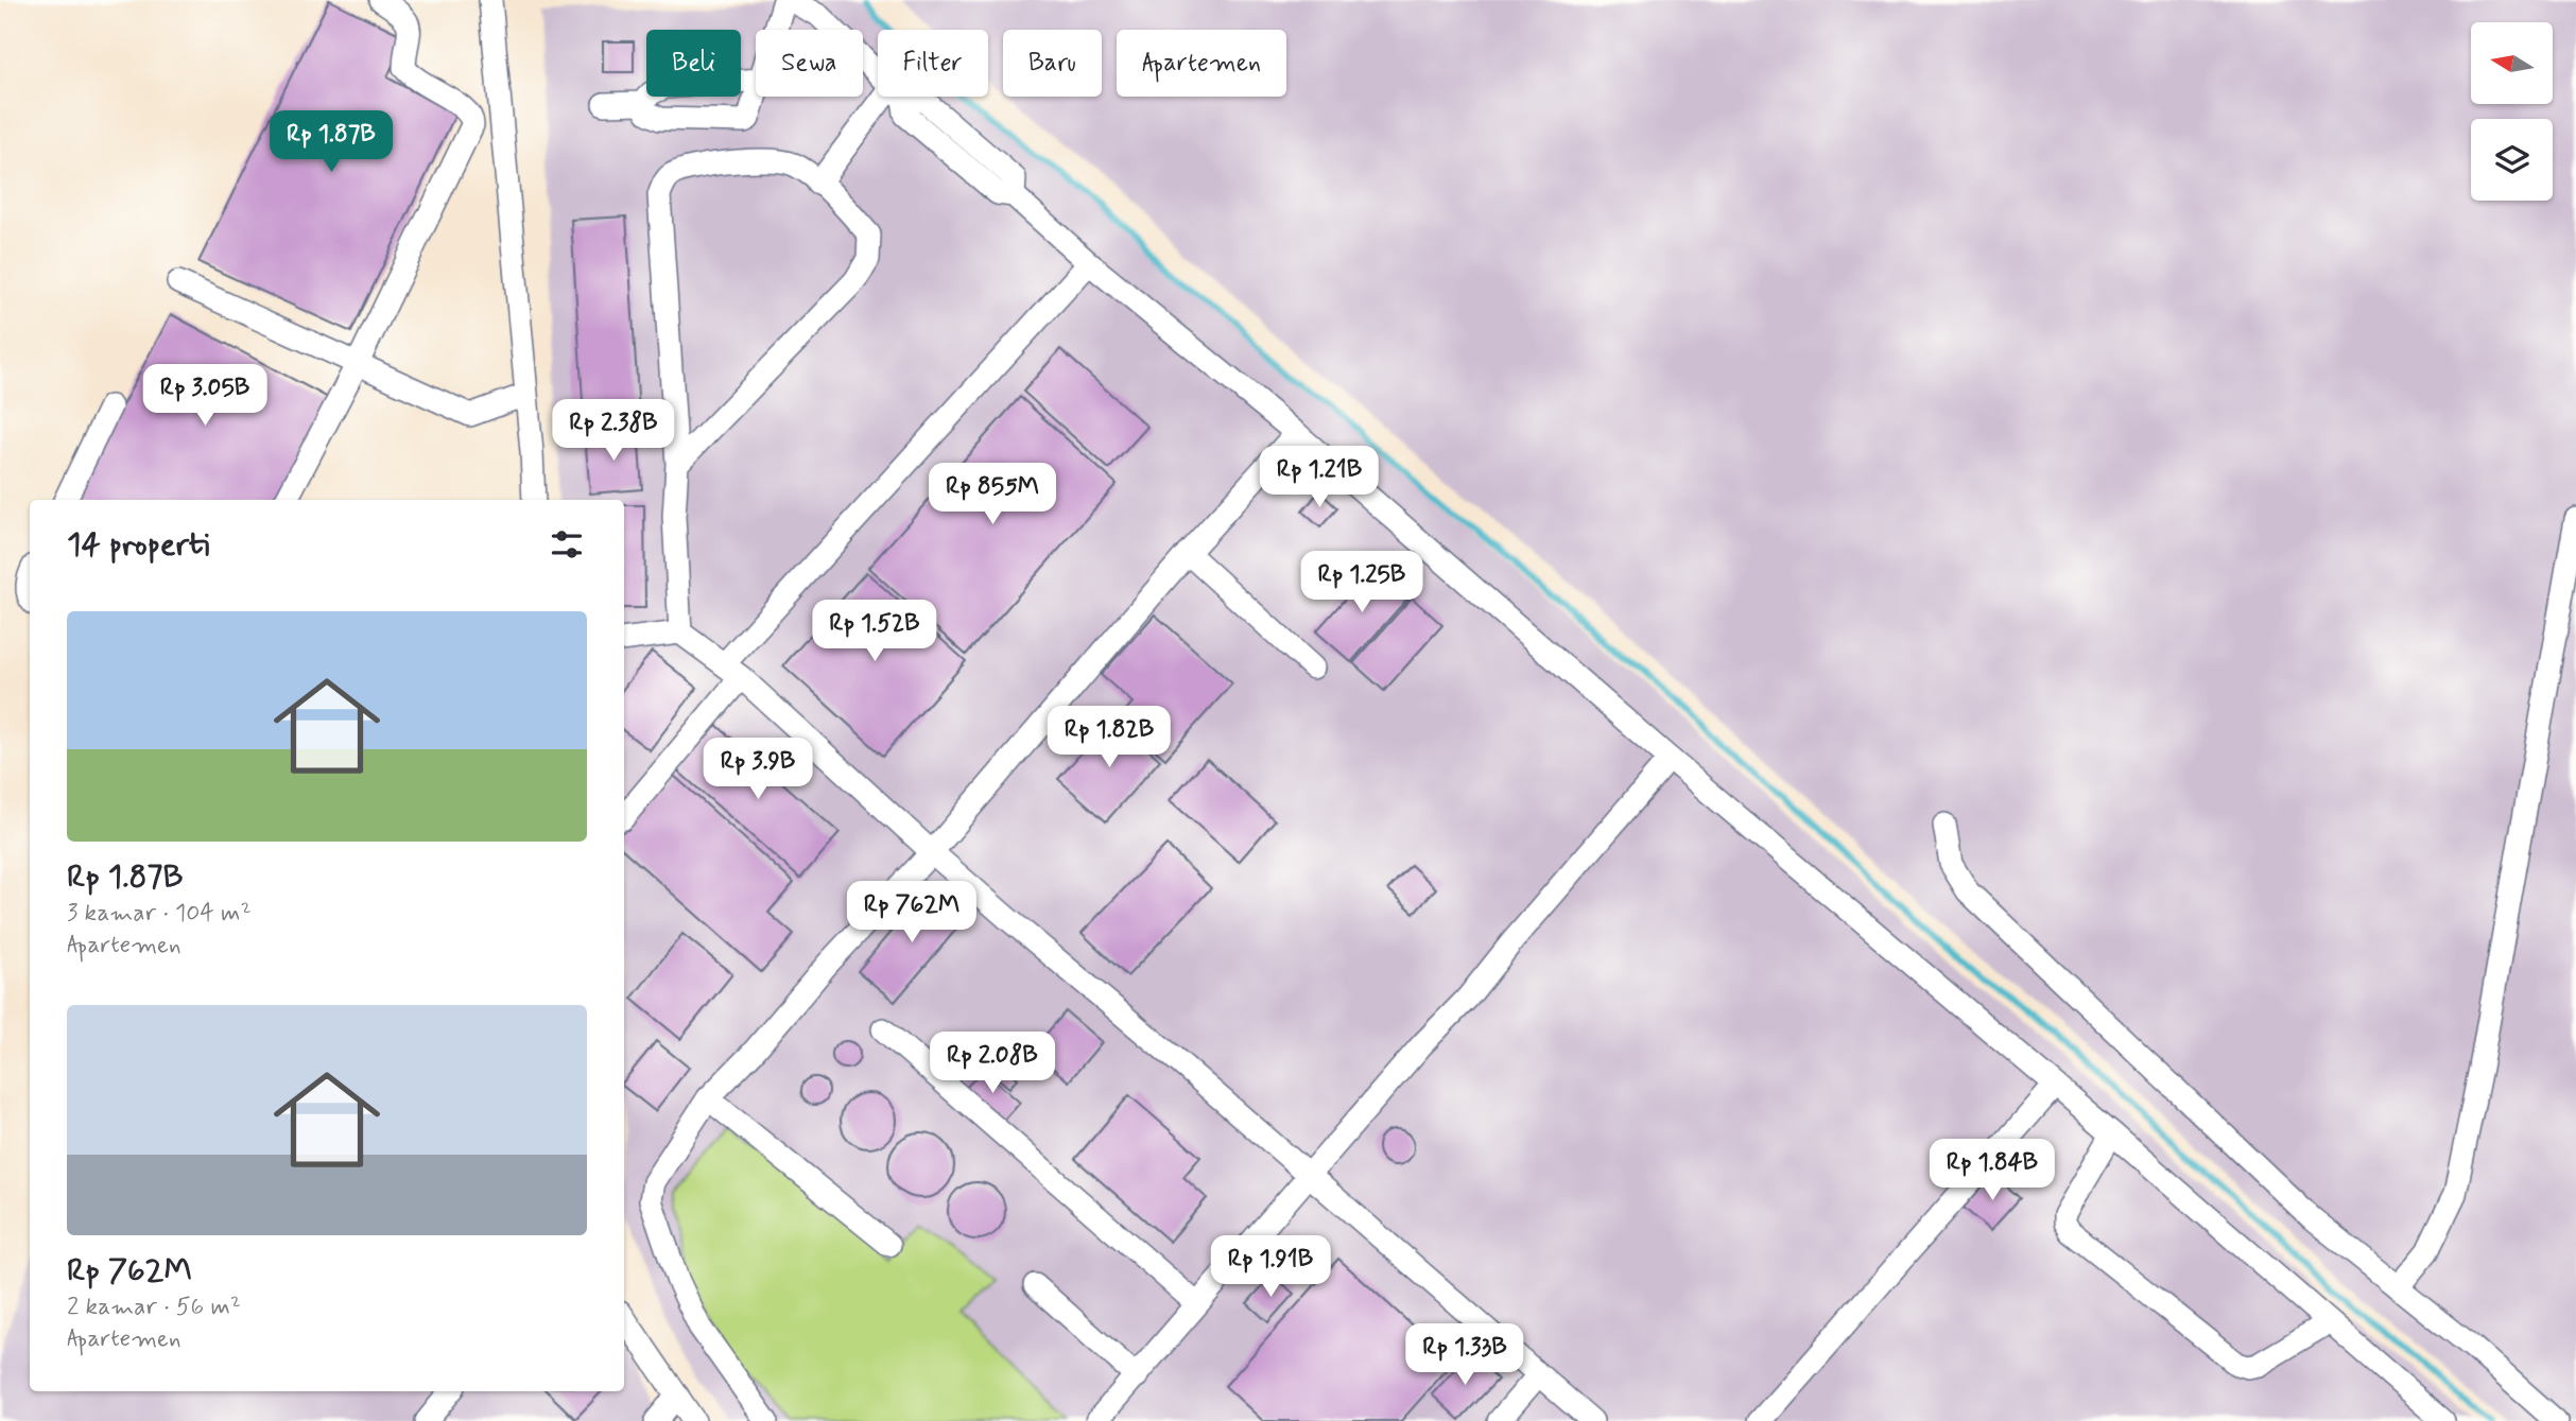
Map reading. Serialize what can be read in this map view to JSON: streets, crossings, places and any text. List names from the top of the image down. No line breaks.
{"north":"left","page":{"chip":["Beli","Sewa","Filter","Baru","Apartemen"],"price":["Rp 1.87B","Rp 3.05B","Rp 2.38B","Rp 1.21B","Rp 855M","Rp 1.25B","Rp 1.52B","Rp 1.82B","Rp 3.9B","Rp 762M","Rp 2.08B","Rp 1.84B","Rp 1.91B","Rp 1.33B"],"heading":"14 properti","list":[{"name":"Rp 1.87B","note":"3 kamar · 104 m² · Apartemen"},{"name":"Rp 762M","note":"2 kamar · 56 m² · Apartemen"}]}}
